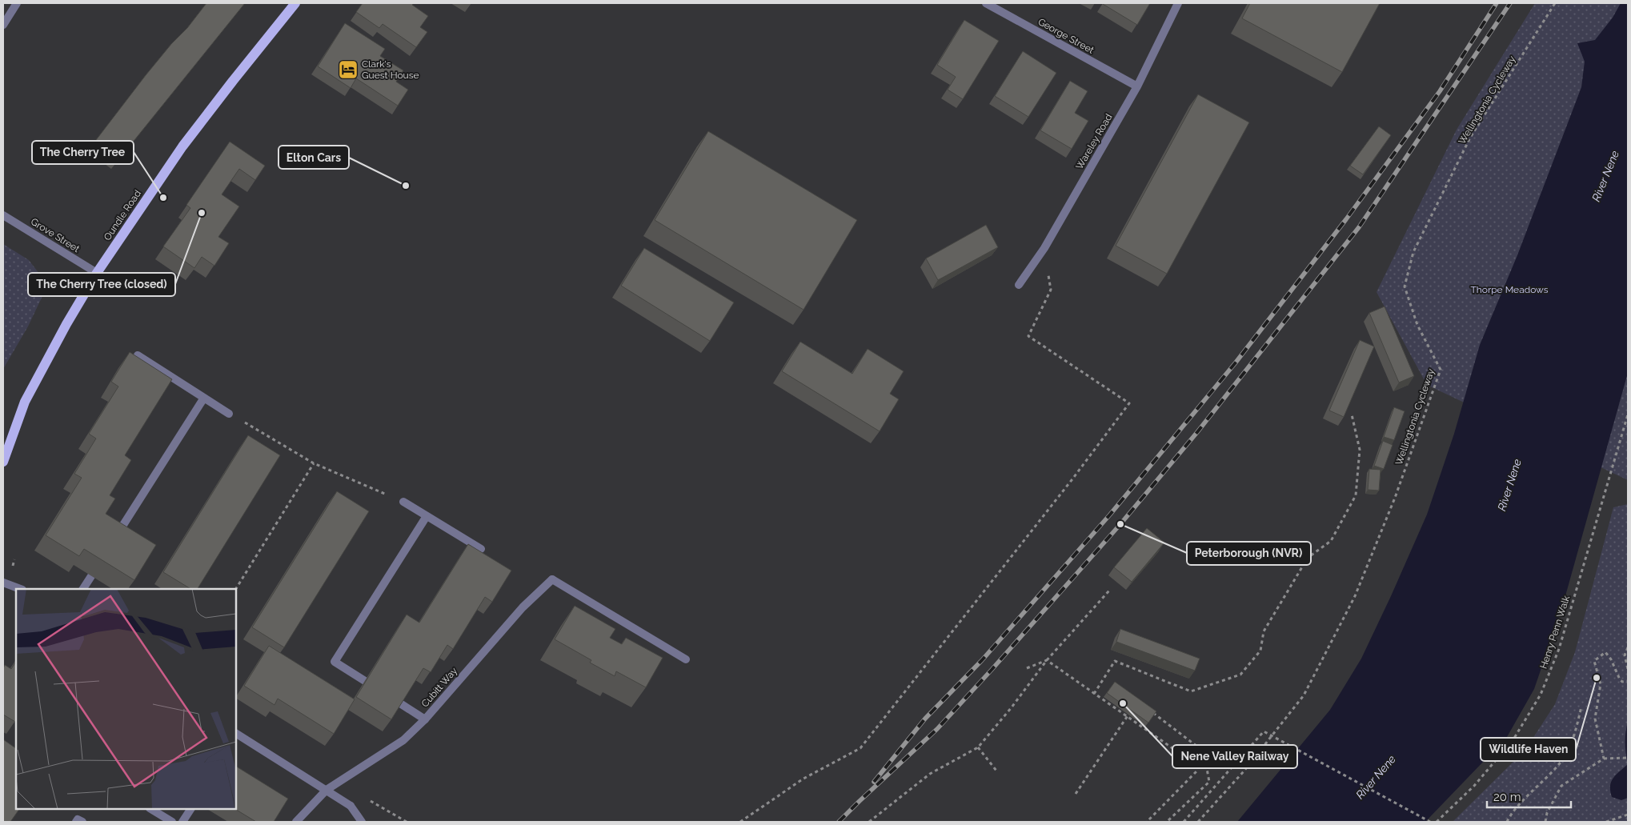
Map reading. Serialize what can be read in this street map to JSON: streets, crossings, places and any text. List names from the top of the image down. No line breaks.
{"streets":{"main road":["Oundle Road"],"street":["George Street","Wareley Road","Grove Street","Cubitt Way"],"path":["Wellingtonia Cycleway","Henry Penn Walk"]},"crossings":[["George Street","Wareley Road"],["Oundle Road","Grove Street"]],"water":["River Nene"],"parks":["Thorpe Meadows"],"places":{"hotel":["Clark's Guest House"],"other":["Elton Cars","The Cherry Tree","The Cherry Tree (closed)","Peterborough (NVR)","Wildlife Haven","Nene Valley Railway"]},"scale_bar":"20 m"}
